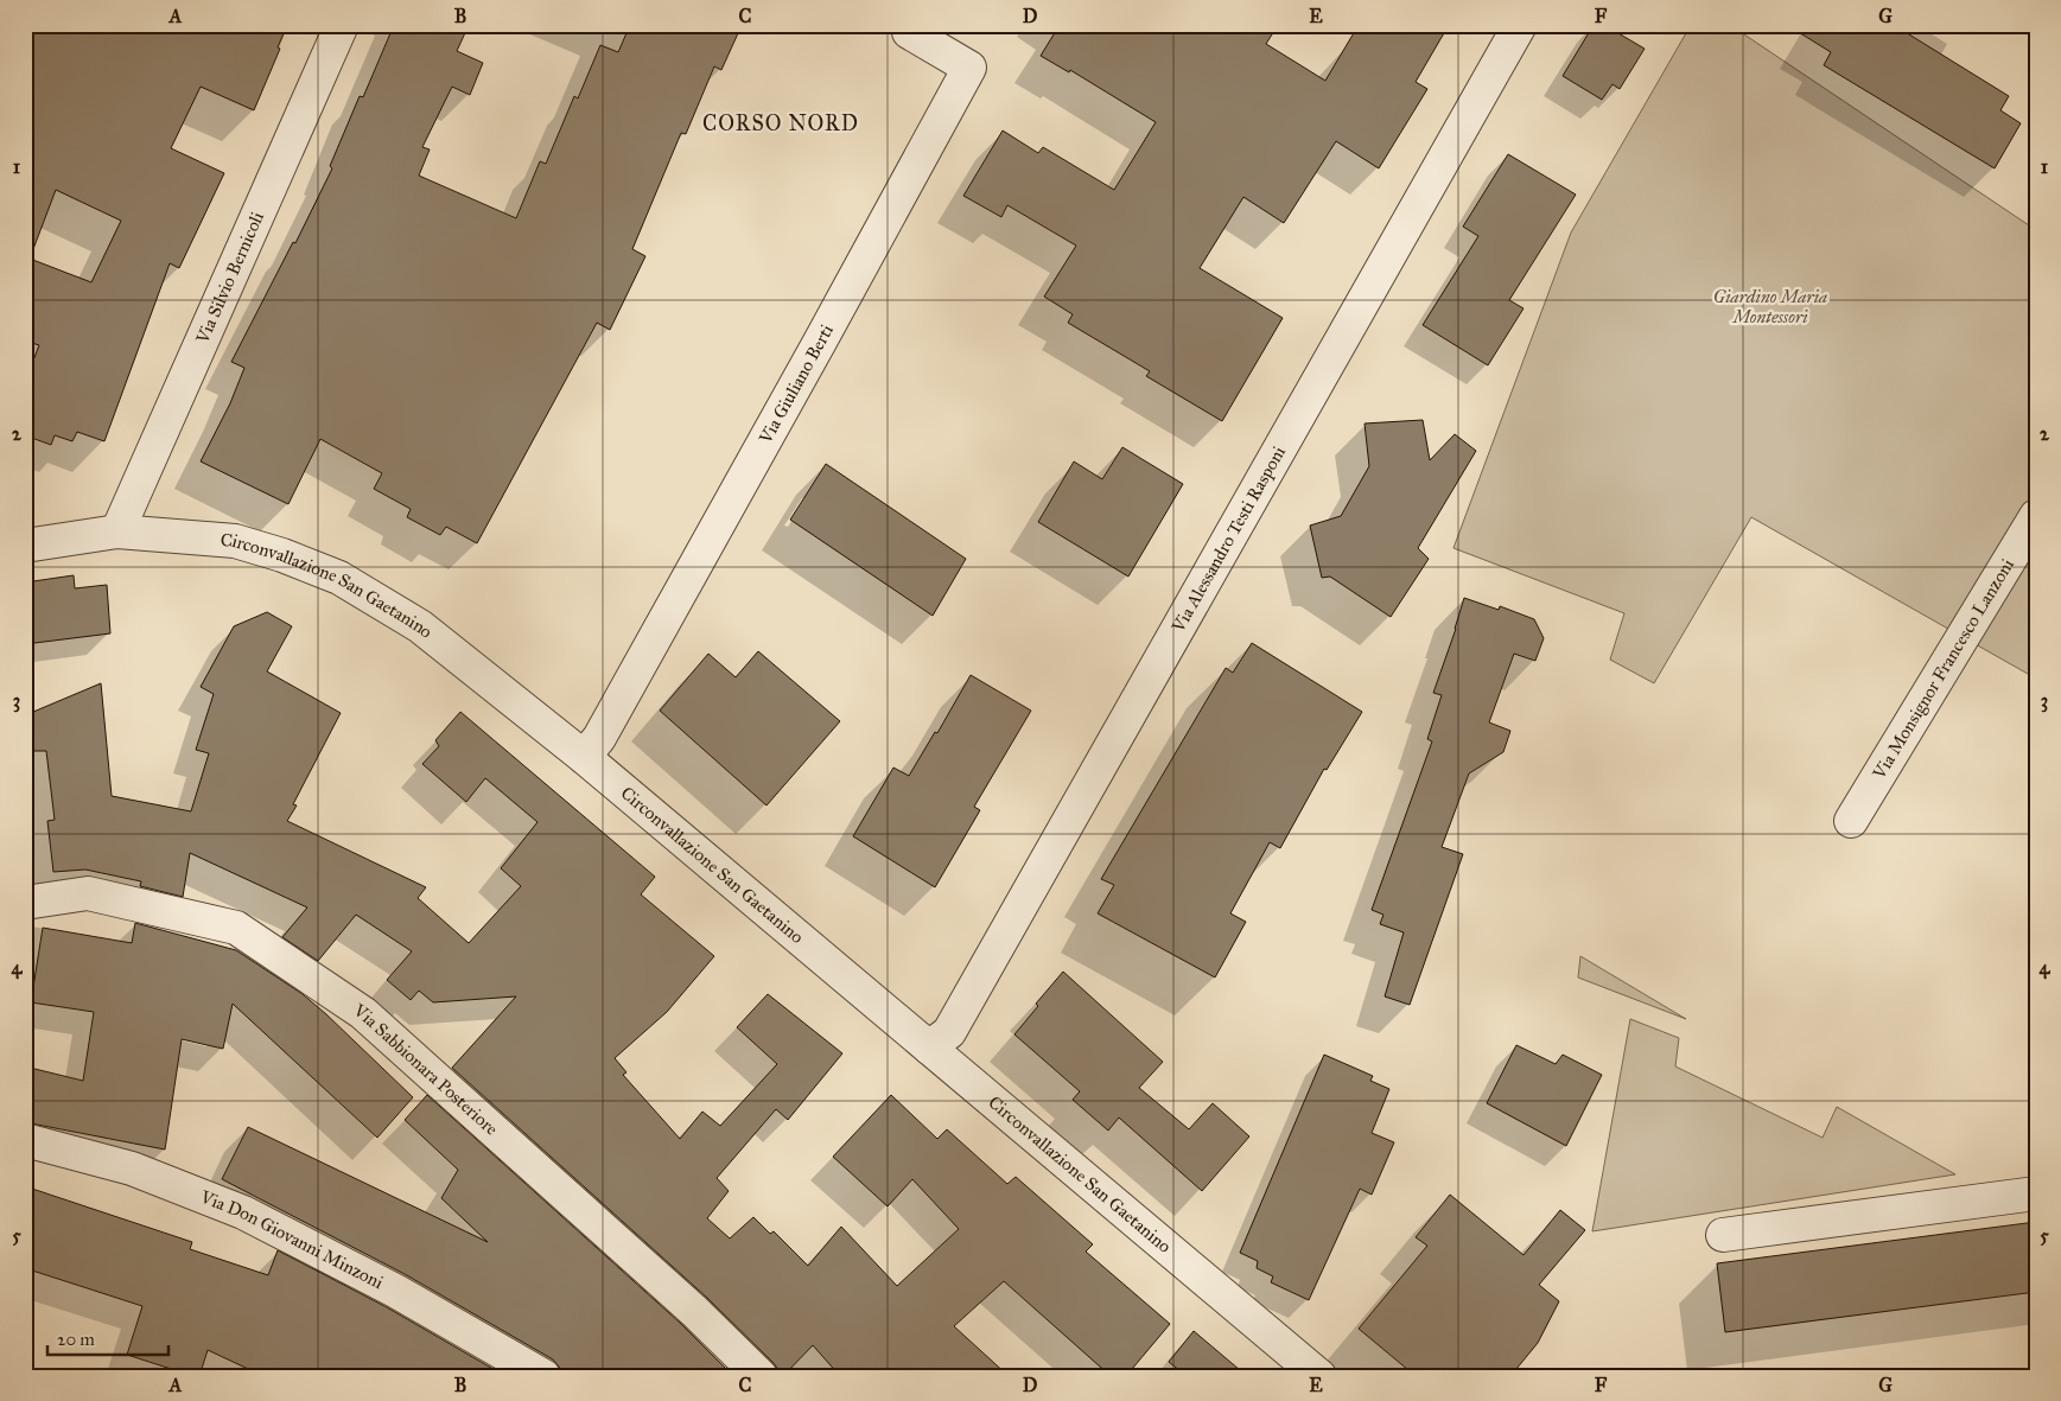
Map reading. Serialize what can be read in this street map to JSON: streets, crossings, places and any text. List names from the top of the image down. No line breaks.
{"streets":{"street":["Via Silvio Bernicoli","Via Giuliano Berti","Via Alessandro Testi Rasponi","Circonvallazione San Gaetanino","Via Monsignor Francesco Lanzoni","Via Sabbionara Posteriore","Via Don Giovanni Minzoni"]},"crossings":[["Via Silvio Bernicoli","Circonvallazione San Gaetanino"],["Via Giuliano Berti","Circonvallazione San Gaetanino"],["Via Alessandro Testi Rasponi","Circonvallazione San Gaetanino"]],"districts":["CORSO NORD"],"parks":["Giardino Maria Montessori"],"scale_bar":"20 m","grid":{"columns":["A","B","C","D","E","F","G"],"rows":["1","2","3","4","5"]}}
